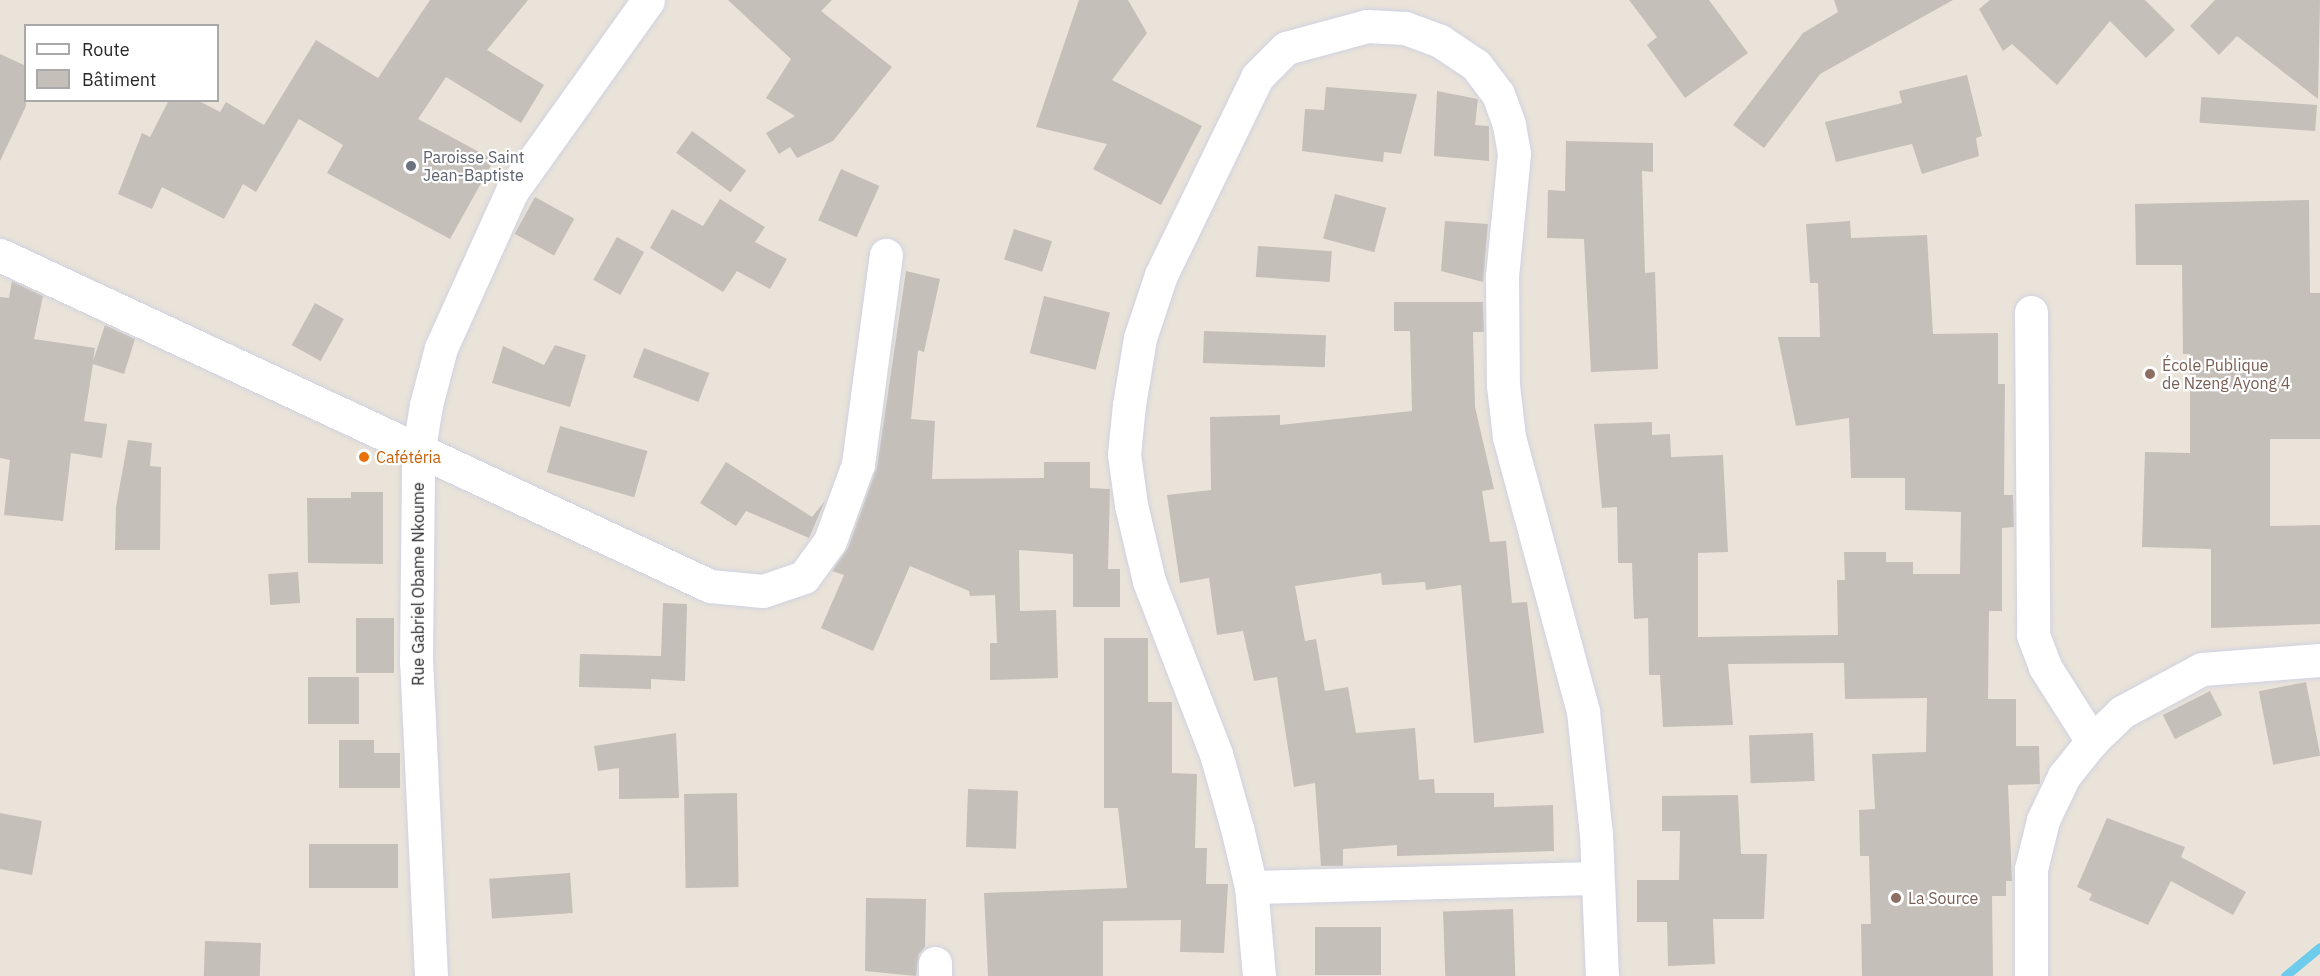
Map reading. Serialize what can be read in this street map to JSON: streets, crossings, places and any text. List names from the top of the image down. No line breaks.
{"streets":{"street":["Rue Gabriel Obame Nkoume"]},"places":["Paroisse Saint Jean-Baptiste","École Publique de Nzeng Ayong 4","Cafétéria","La Source"],"legend":["Route","Bâtiment"]}
